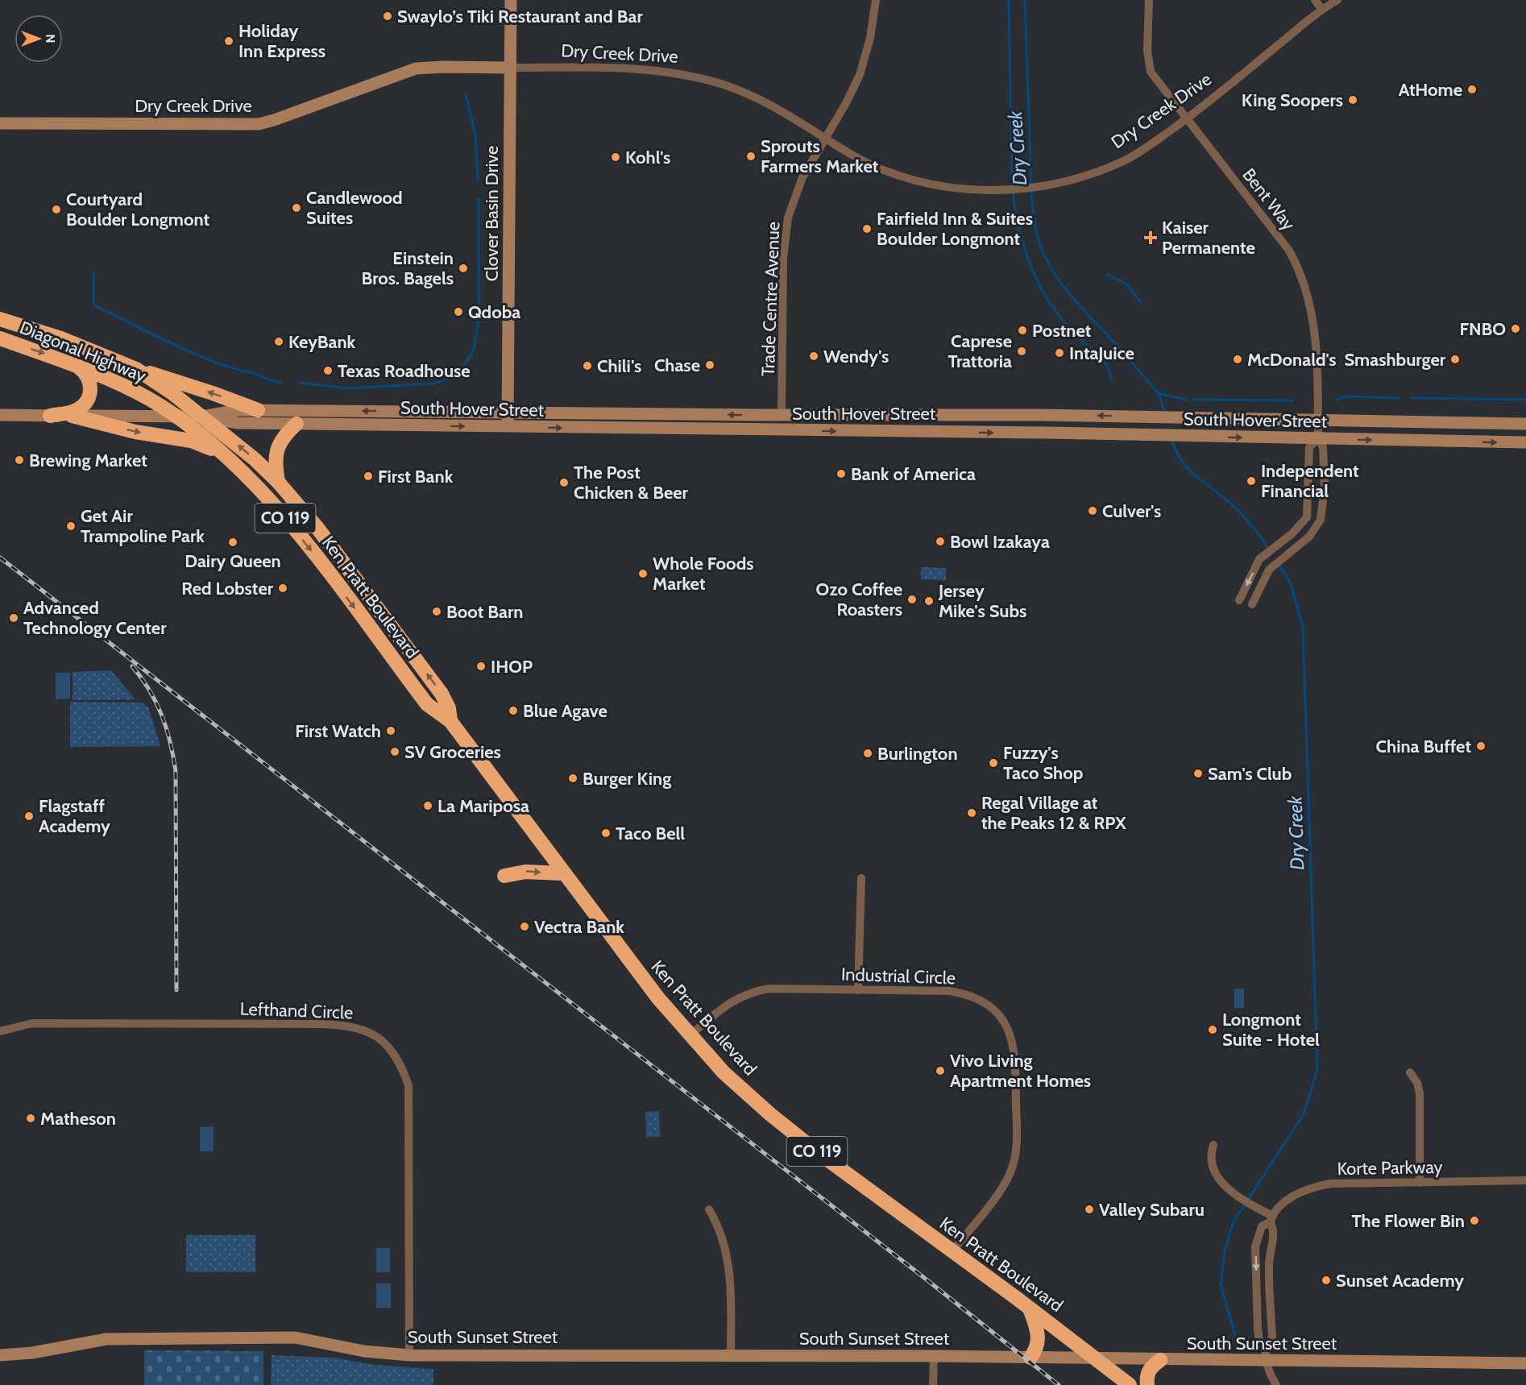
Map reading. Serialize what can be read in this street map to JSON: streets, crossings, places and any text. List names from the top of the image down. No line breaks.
{"streets":{"highway":["Diagonal Highway","CO 119","Ken Pratt Boulevard"],"main road":["Dry Creek Drive","Clover Basin Drive","South Hover Street","South Sunset Street"],"street":["Bent Way","Trade Centre Avenue","Industrial Circle","Lefthand Circle","Korte Parkway"]},"crossings":[["Dry Creek Drive","Bent Way"],["Dry Creek Drive","Clover Basin Drive"],["Dry Creek Drive","Trade Centre Avenue"],["Bent Way","South Hover Street"],["Clover Basin Drive","South Hover Street"],["Trade Centre Avenue","South Hover Street"],["Diagonal Highway","South Hover Street"],["Diagonal Highway","Ken Pratt Boulevard"],["South Hover Street","Ken Pratt Boulevard"],["Ken Pratt Boulevard","Industrial Circle"],["Ken Pratt Boulevard","South Sunset Street"],["Lefthand Circle","South Sunset Street"],["Korte Parkway","South Sunset Street"]],"water":["Dry Creek"],"places":{"other":["Swaylo’s Tiki Restaurant and Bar","Holiday Inn Express","AtHome","King Soopers","Sprouts Farmers Market","Kohl's","Candlewood Suites","Courtyard Boulder Longmont","Fairfield Inn & Suites Boulder Longmont","Einstein Bros. Bagels","Qdoba","FNBO","Postnet","KeyBank","Caprese Trattoria","IntaJuice","Wendy's","McDonald's","Smashburger","Chase","Chili's","Texas Roadhouse","Brewing Market","Bank of America","First Bank","Independent Financial","The Post Chicken & Beer","Culver's","Get Air Trampoline Park","Bowl Izakaya","Dairy Queen","Whole Foods Market","Red Lobster","Ozo Coffee Roasters","Jersey Mike's Subs","Boot Barn","Advanced Technology Center","IHOP","Blue Agave","First Watch","China Buffet","SV Groceries","Burlington","Fuzzy's Taco Shop","Sam's Club","Burger King","La Mariposa","Regal Village at the Peaks 12 & RPX","Flagstaff Academy","Taco Bell","Vectra Bank","Longmont Suite - Hotel","Vivo Living Apartment Homes","Matheson","Valley Subaru","The Flower Bin","Sunset Academy"],"health":["Kaiser Permanente"]},"north":"right"}
